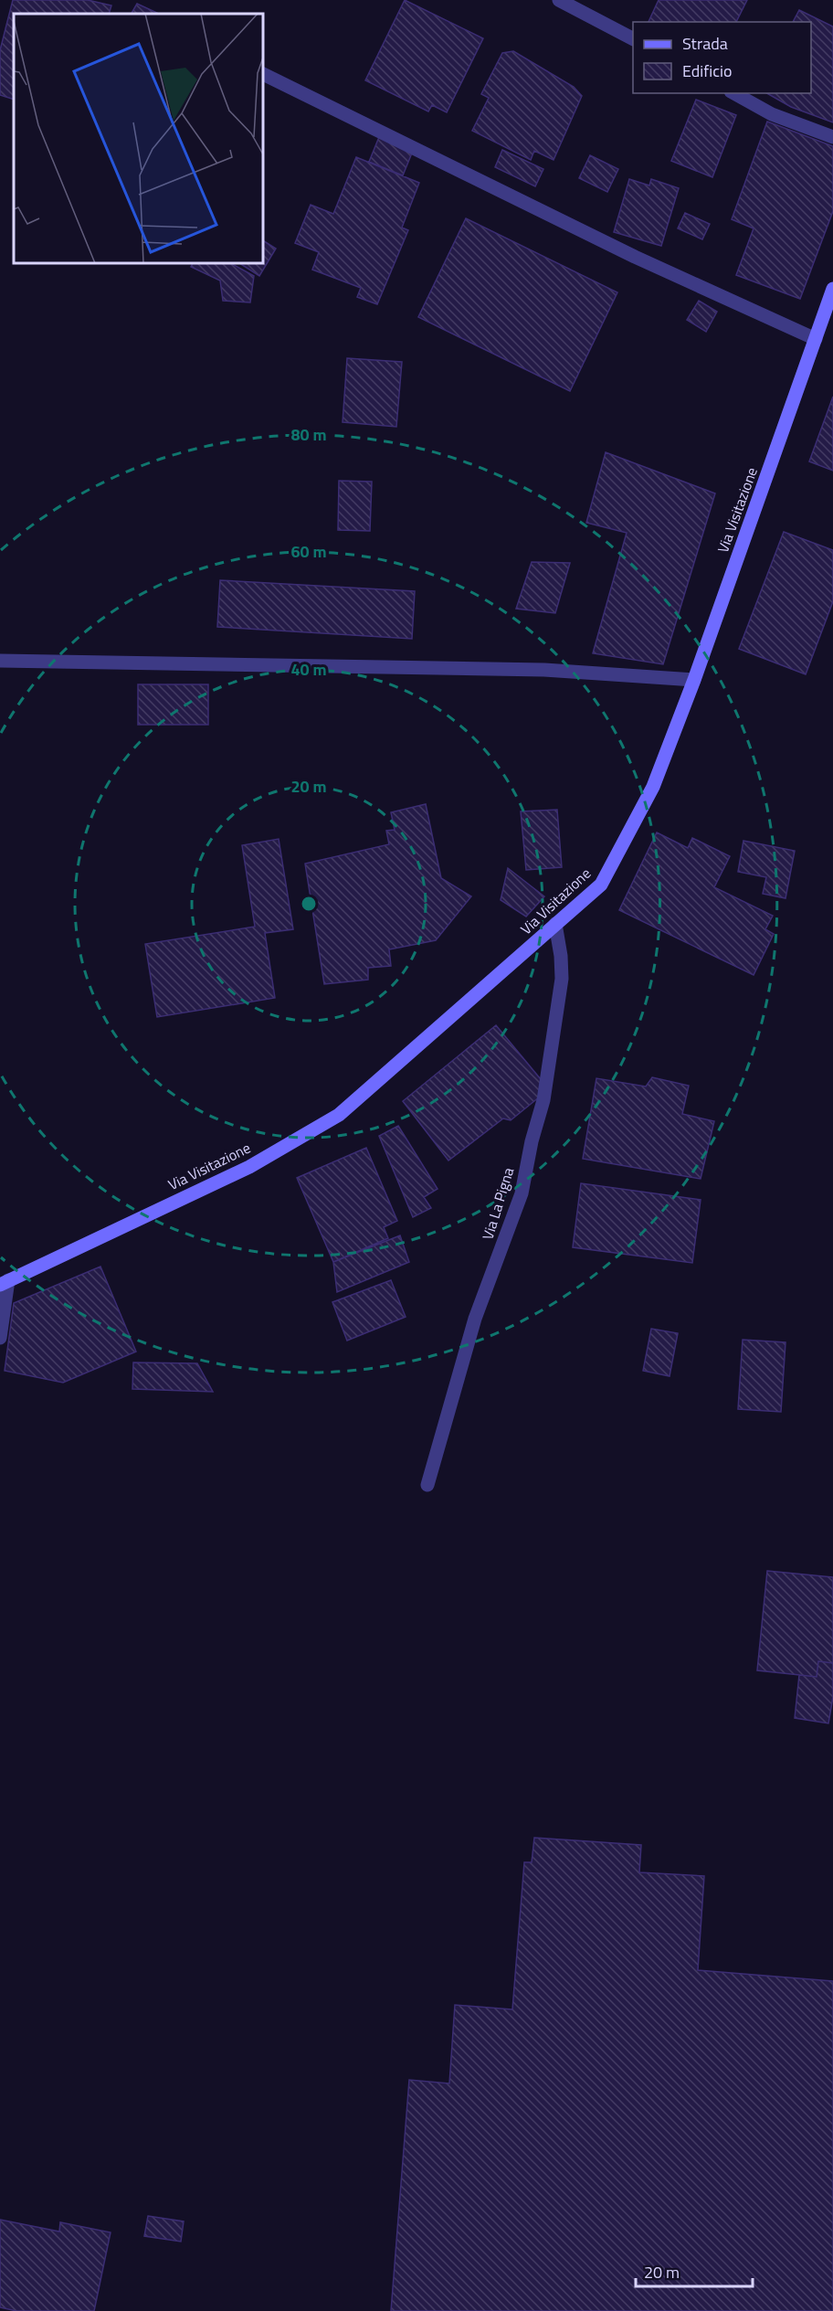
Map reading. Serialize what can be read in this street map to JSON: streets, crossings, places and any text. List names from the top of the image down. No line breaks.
{"streets":{"street":["Via Visitazione","Via La Pigna"]},"crossings":[["Via Visitazione","Via La Pigna"]],"legend":["Strada","Edificio"],"scale_bar":"20 m","rings":["80 m","60 m","40 m","20 m"]}
